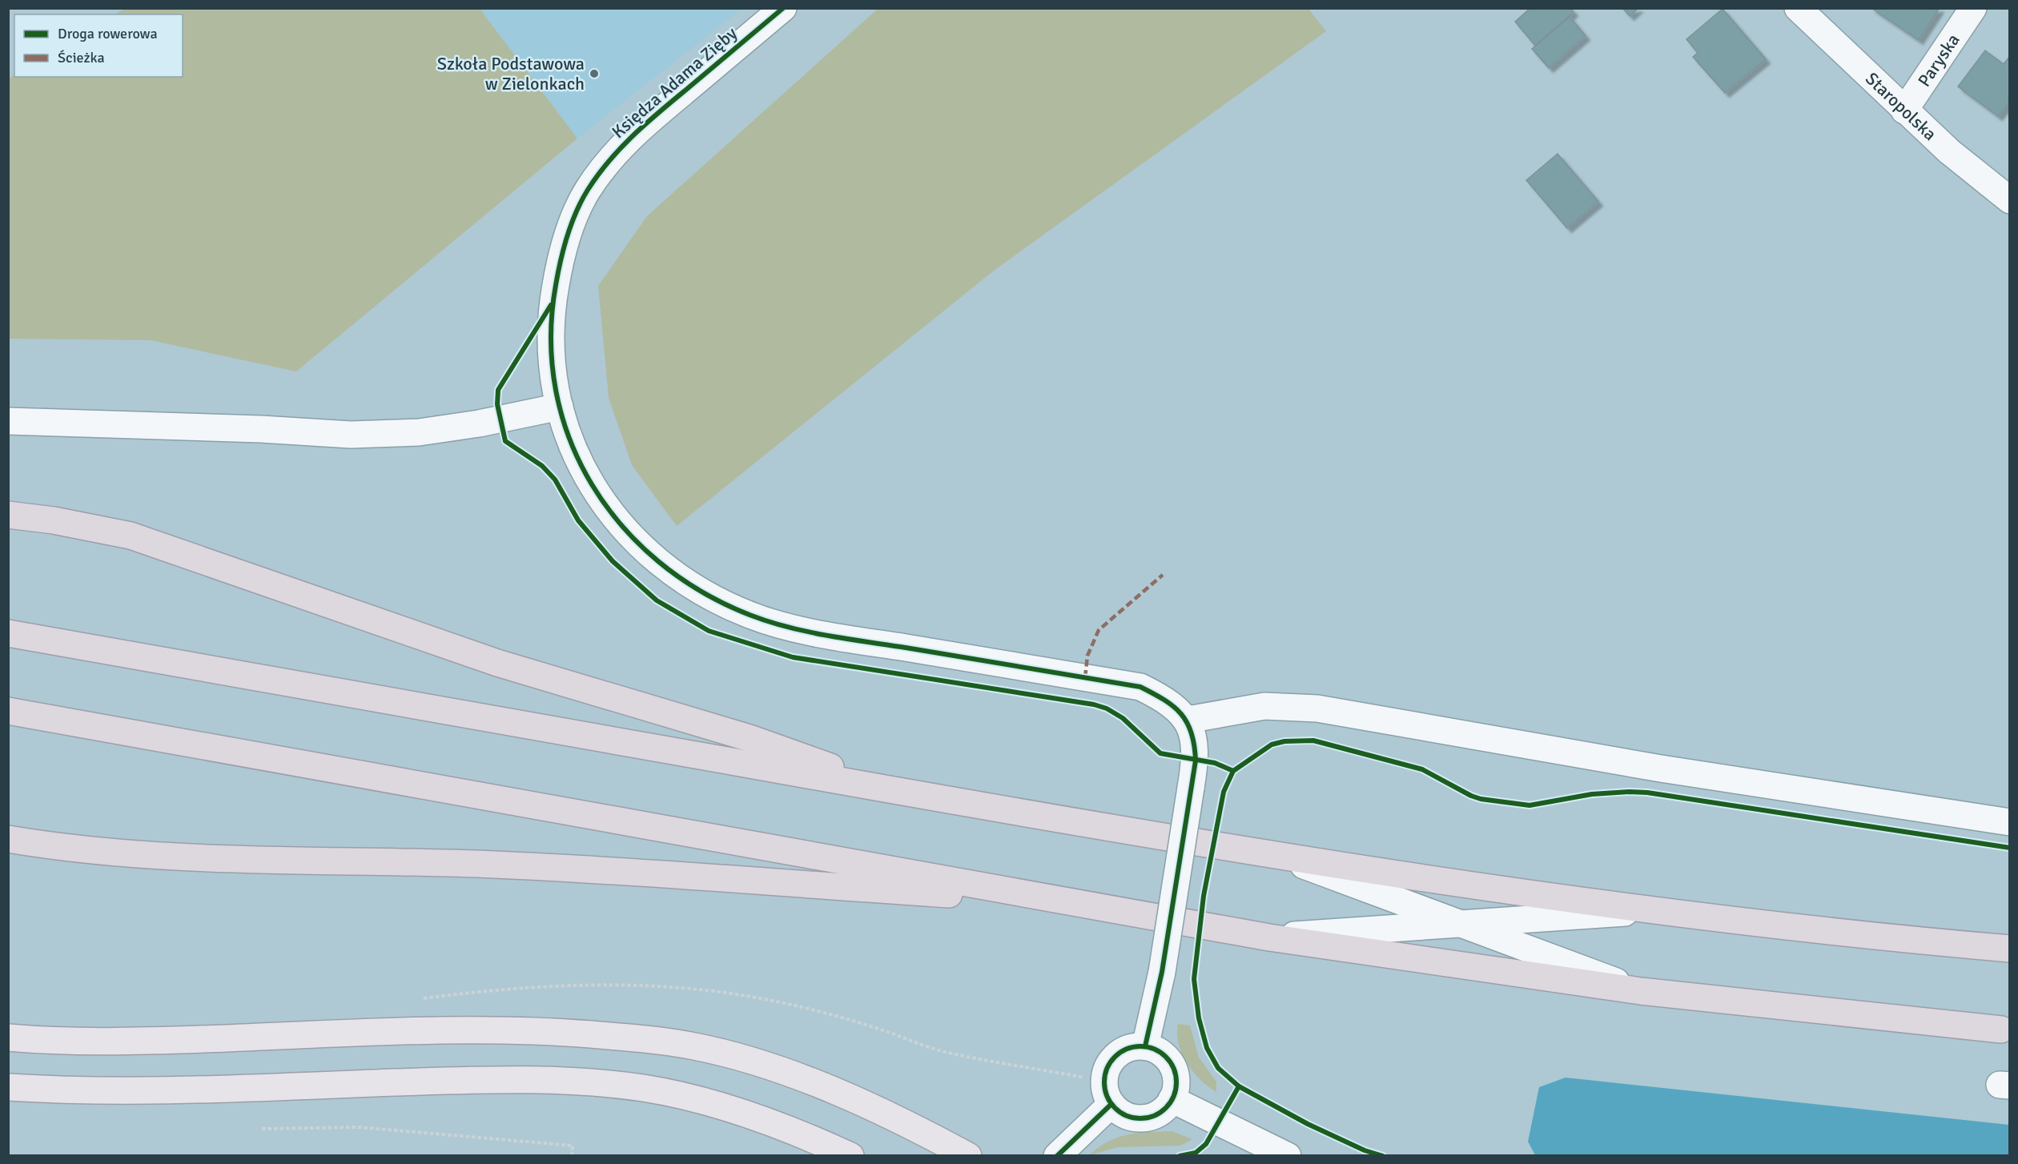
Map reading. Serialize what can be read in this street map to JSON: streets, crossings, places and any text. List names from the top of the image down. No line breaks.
{"streets":{"street":["Paryska","Księdza Adama Zięby","Staropolska"]},"crossings":[["Paryska","Staropolska"]],"places":["Szkoła Podstawowa w Zielonkach"],"legend":["Droga rowerowa","Ścieżka"]}
